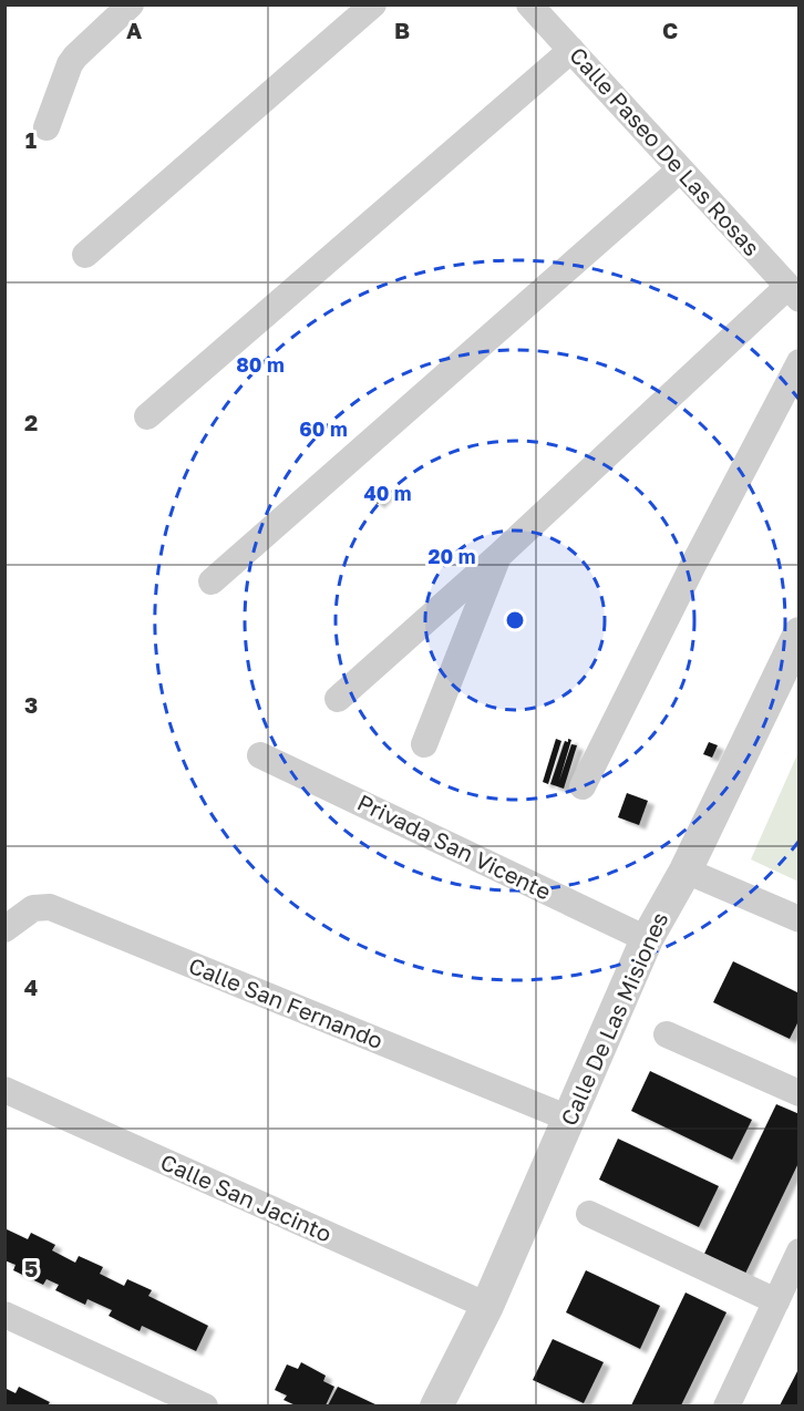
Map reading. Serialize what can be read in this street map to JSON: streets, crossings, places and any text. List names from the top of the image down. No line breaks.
{"streets":{"street":["Calle Paseo De Las Rosas","Privada San Vicente","Calle San Fernando","Calle De Las Misiones","Calle San Jacinto"]},"crossings":[["Privada San Vicente","Calle De Las Misiones"],["Calle San Fernando","Calle De Las Misiones"],["Calle De Las Misiones","Calle San Jacinto"]],"grid":{"columns":["A","B","C"],"rows":["1","2","3","4","5"]},"rings":["80 m","60 m","40 m","20 m"]}
